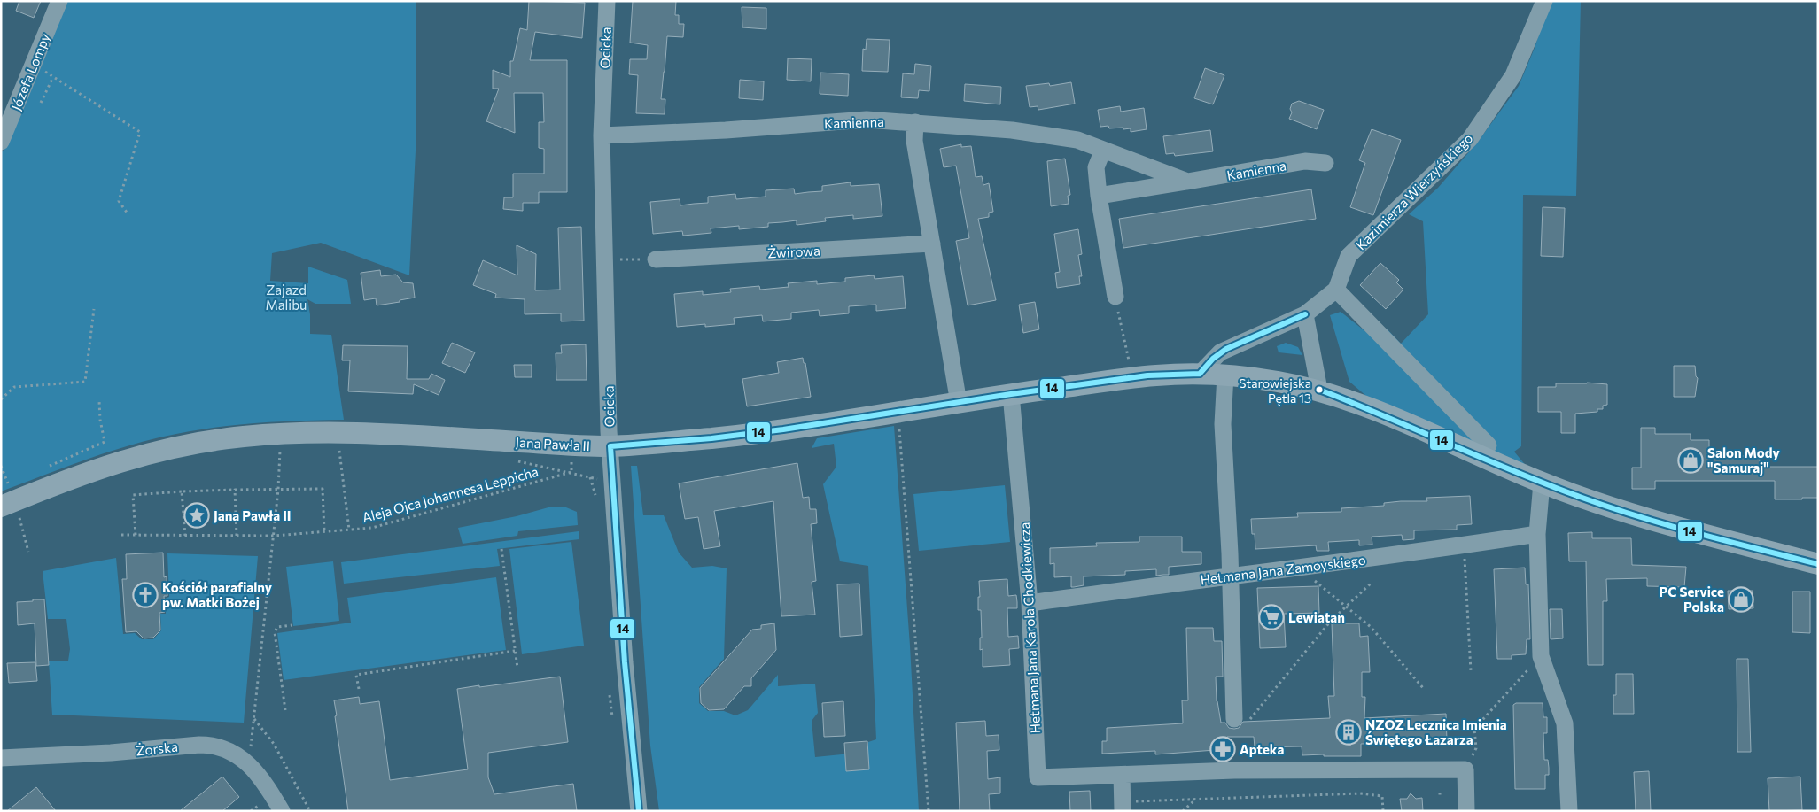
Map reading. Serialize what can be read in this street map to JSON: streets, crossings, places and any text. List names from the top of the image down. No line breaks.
{"streets":{"main road":["Jana Pawła II"],"street":["Ocicka","Józefa Lompy","Kamienna","Kazimierza Wierzyńskiego","Żwirowa","Hetmana Jana Zamoyskiego","Hetmana Jana Karola Chodkiewicza","Żorska"],"path":["Aleja Ojca Johannesa Leppicha"]},"crossings":[["Ocicka","Kamienna"],["Ocicka","Jana Pawła II"],["Kazimierza Wierzyńskiego","Jana Pawła II"],["Jana Pawła II","Hetmana Jana Karola Chodkiewicza"],["Hetmana Jana Zamoyskiego","Hetmana Jana Karola Chodkiewicza"]],"parks":["Zajazd Malibu"],"places":{"other":["Starowiejska Pętla 13"],"shop":["Salon Mody \"Samuraj\"","PC Service Polska"],"place":["Jana Pawła II"],"church":["Kościół parafialny pw. Matki Bożej"],"supermarket":["Lewiatan"],"building":["NZOZ Lecznica Imienia Świętego Łazarza"],"pharmacy":["Apteka"]},"lines":["transit line 14"]}
